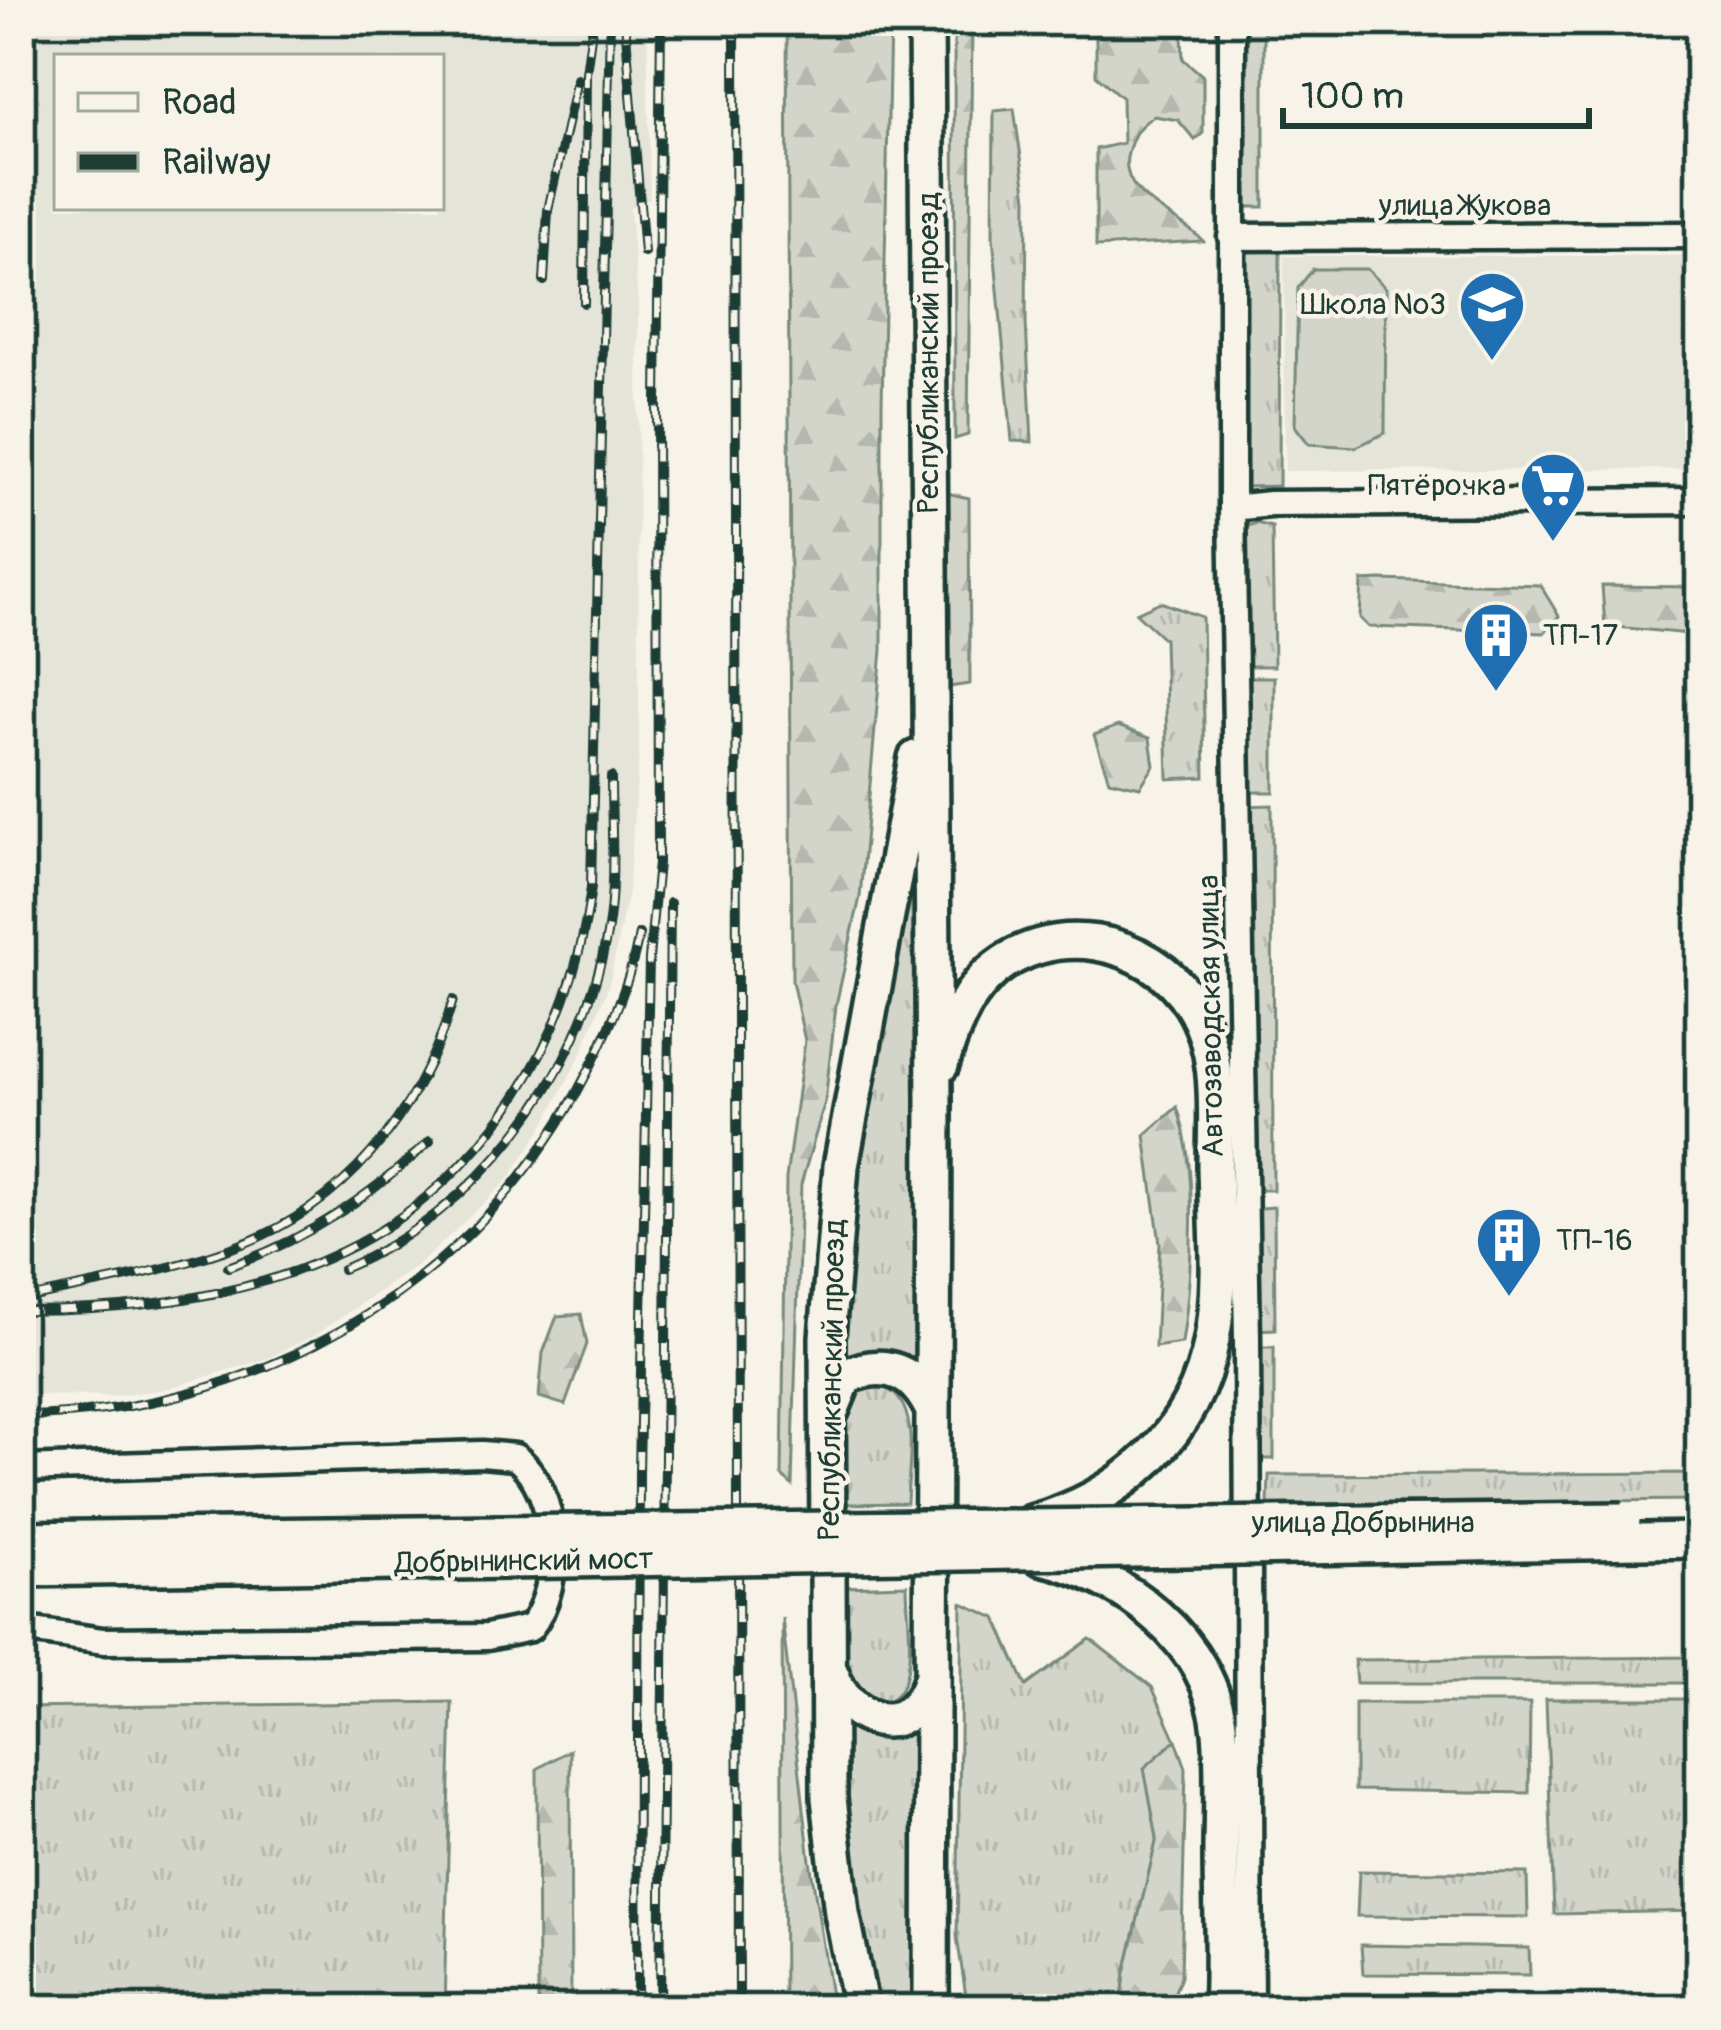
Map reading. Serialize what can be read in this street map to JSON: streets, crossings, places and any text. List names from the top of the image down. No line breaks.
{"streets":{"main road":["Республиканский проезд","улица Добрынина","Добрынинский мост"],"street":["улица Жукова","Автозаводская улица"]},"crossings":[["улица Жукова","Автозаводская улица"],["улица Добрынина","Добрынинский мост"]],"places":{"school or university":["Школа №3"],"supermarket":["Пятёрочка"],"building":["ТП-17","ТП-16"]},"legend":["Road","Railway"],"scale_bar":"100 m"}
